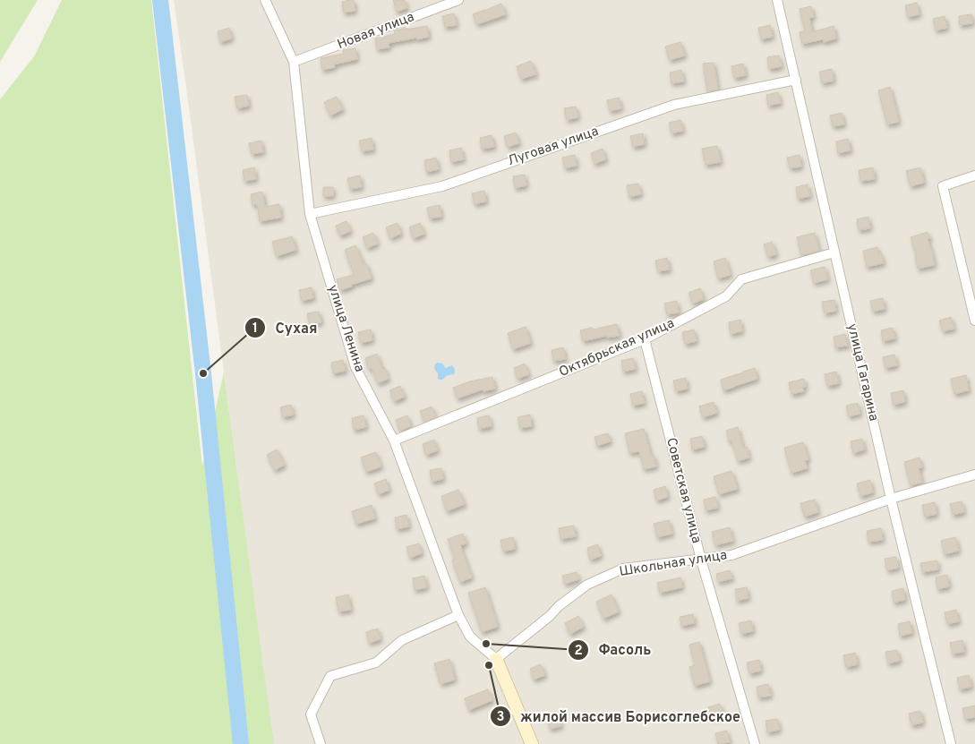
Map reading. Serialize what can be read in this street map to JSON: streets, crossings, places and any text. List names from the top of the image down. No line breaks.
{"streets":{"street":["Новая улица","Луговая улица","улица Ленина","Октябрьская улица","улица Гагарина","Советская улица","Школьная улица"]},"crossings":[["Новая улица","улица Ленина"],["Луговая улица","улица Ленина"],["Луговая улица","улица Гагарина"],["улица Ленина","Октябрьская улица"],["улица Ленина","Школьная улица"],["Октябрьская улица","улица Гагарина"],["Октябрьская улица","Советская улица"],["улица Гагарина","Школьная улица"],["Советская улица","Школьная улица"]],"places":["Сухая","Фасоль","жилой массив Борисоглебское"]}
